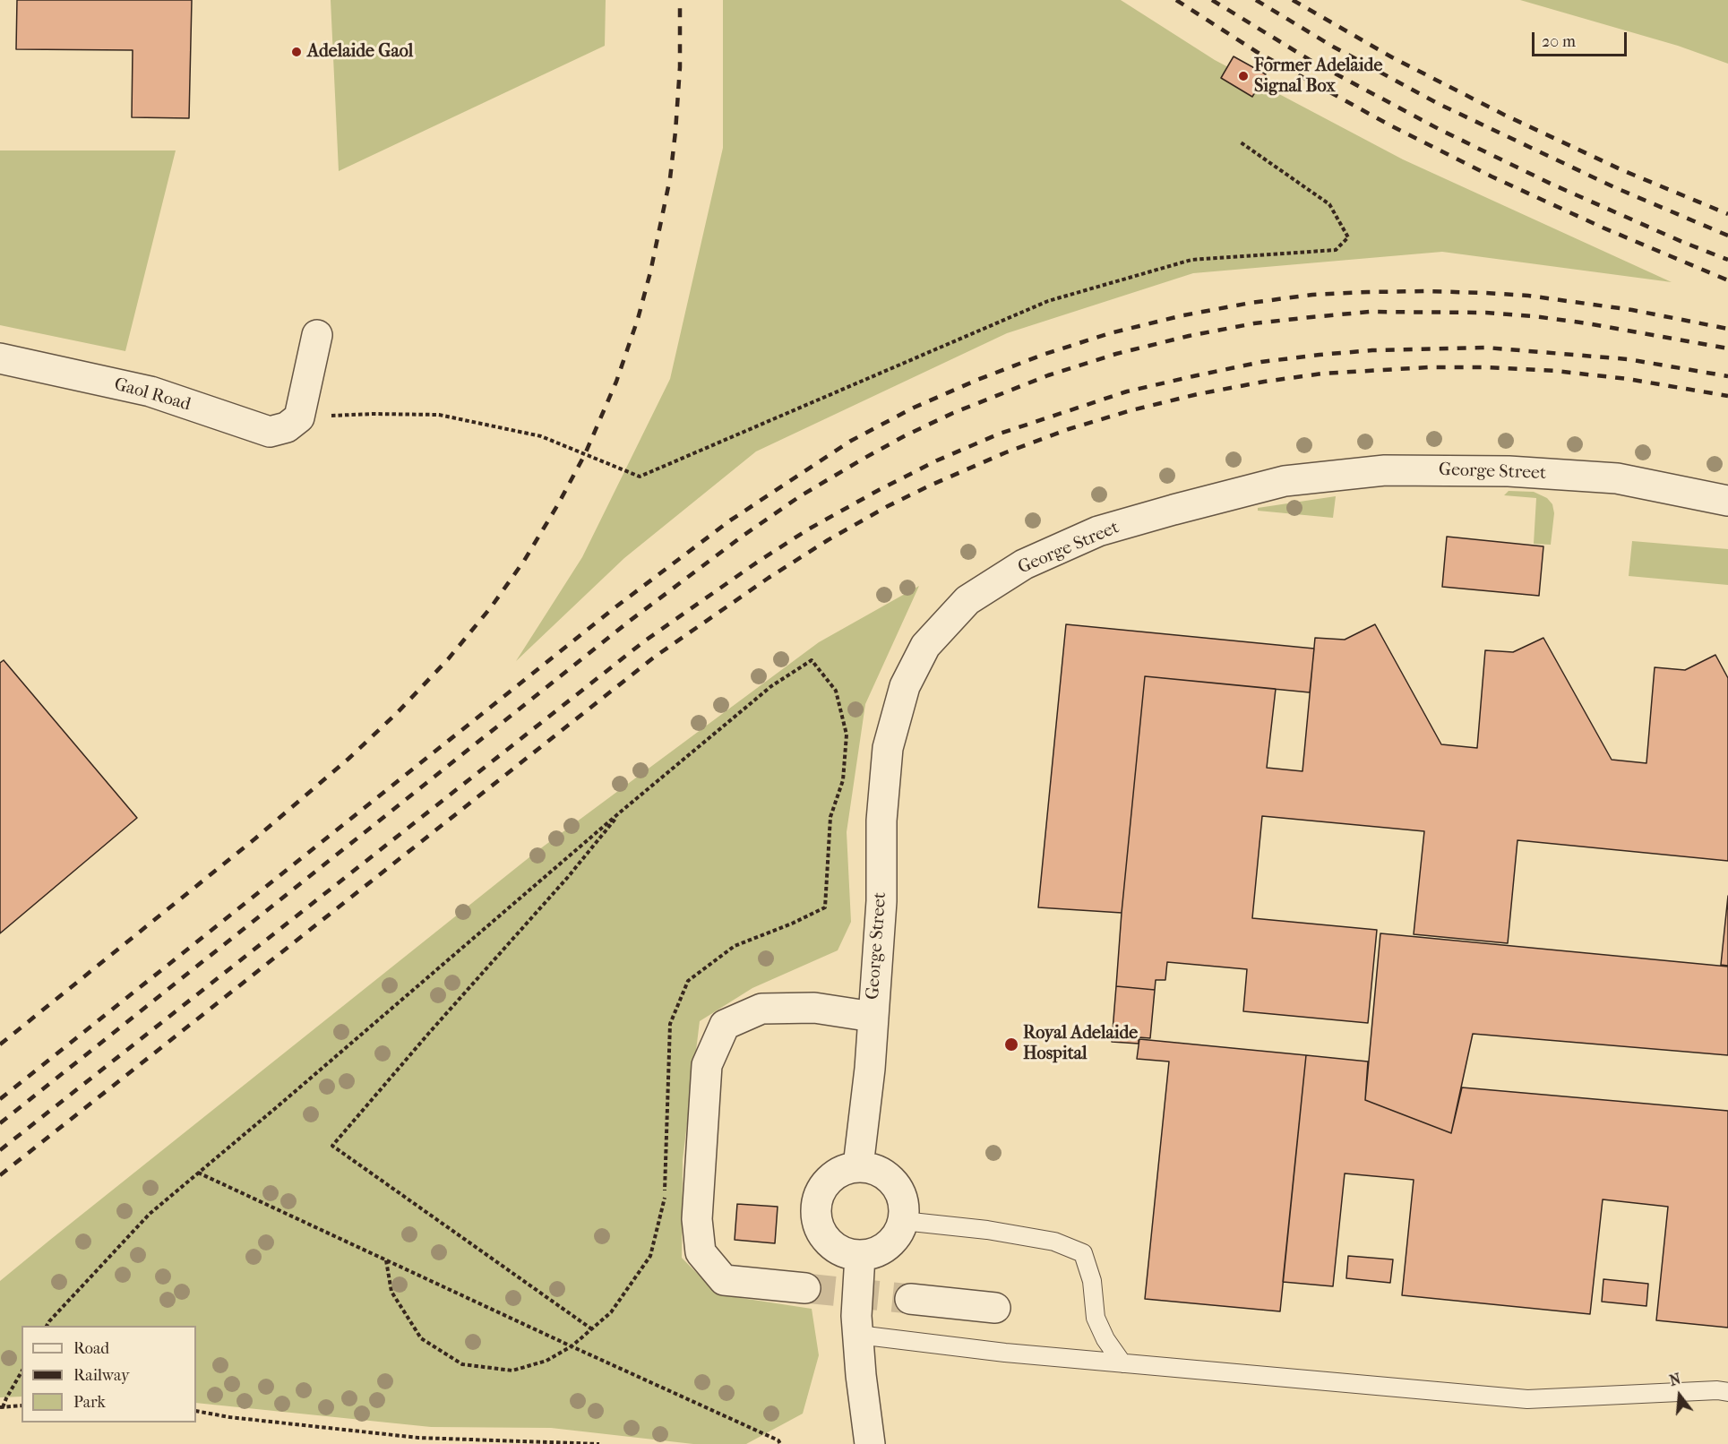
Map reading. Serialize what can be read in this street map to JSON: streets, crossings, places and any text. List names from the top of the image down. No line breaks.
{"streets":{"street":["Gaol Road","George Street"]},"places":["Adelaide Gaol","Former Adelaide Signal Box","Royal Adelaide Hospital"],"legend":["Road","Railway","Park"],"scale_bar":"20 m","north":"top"}
